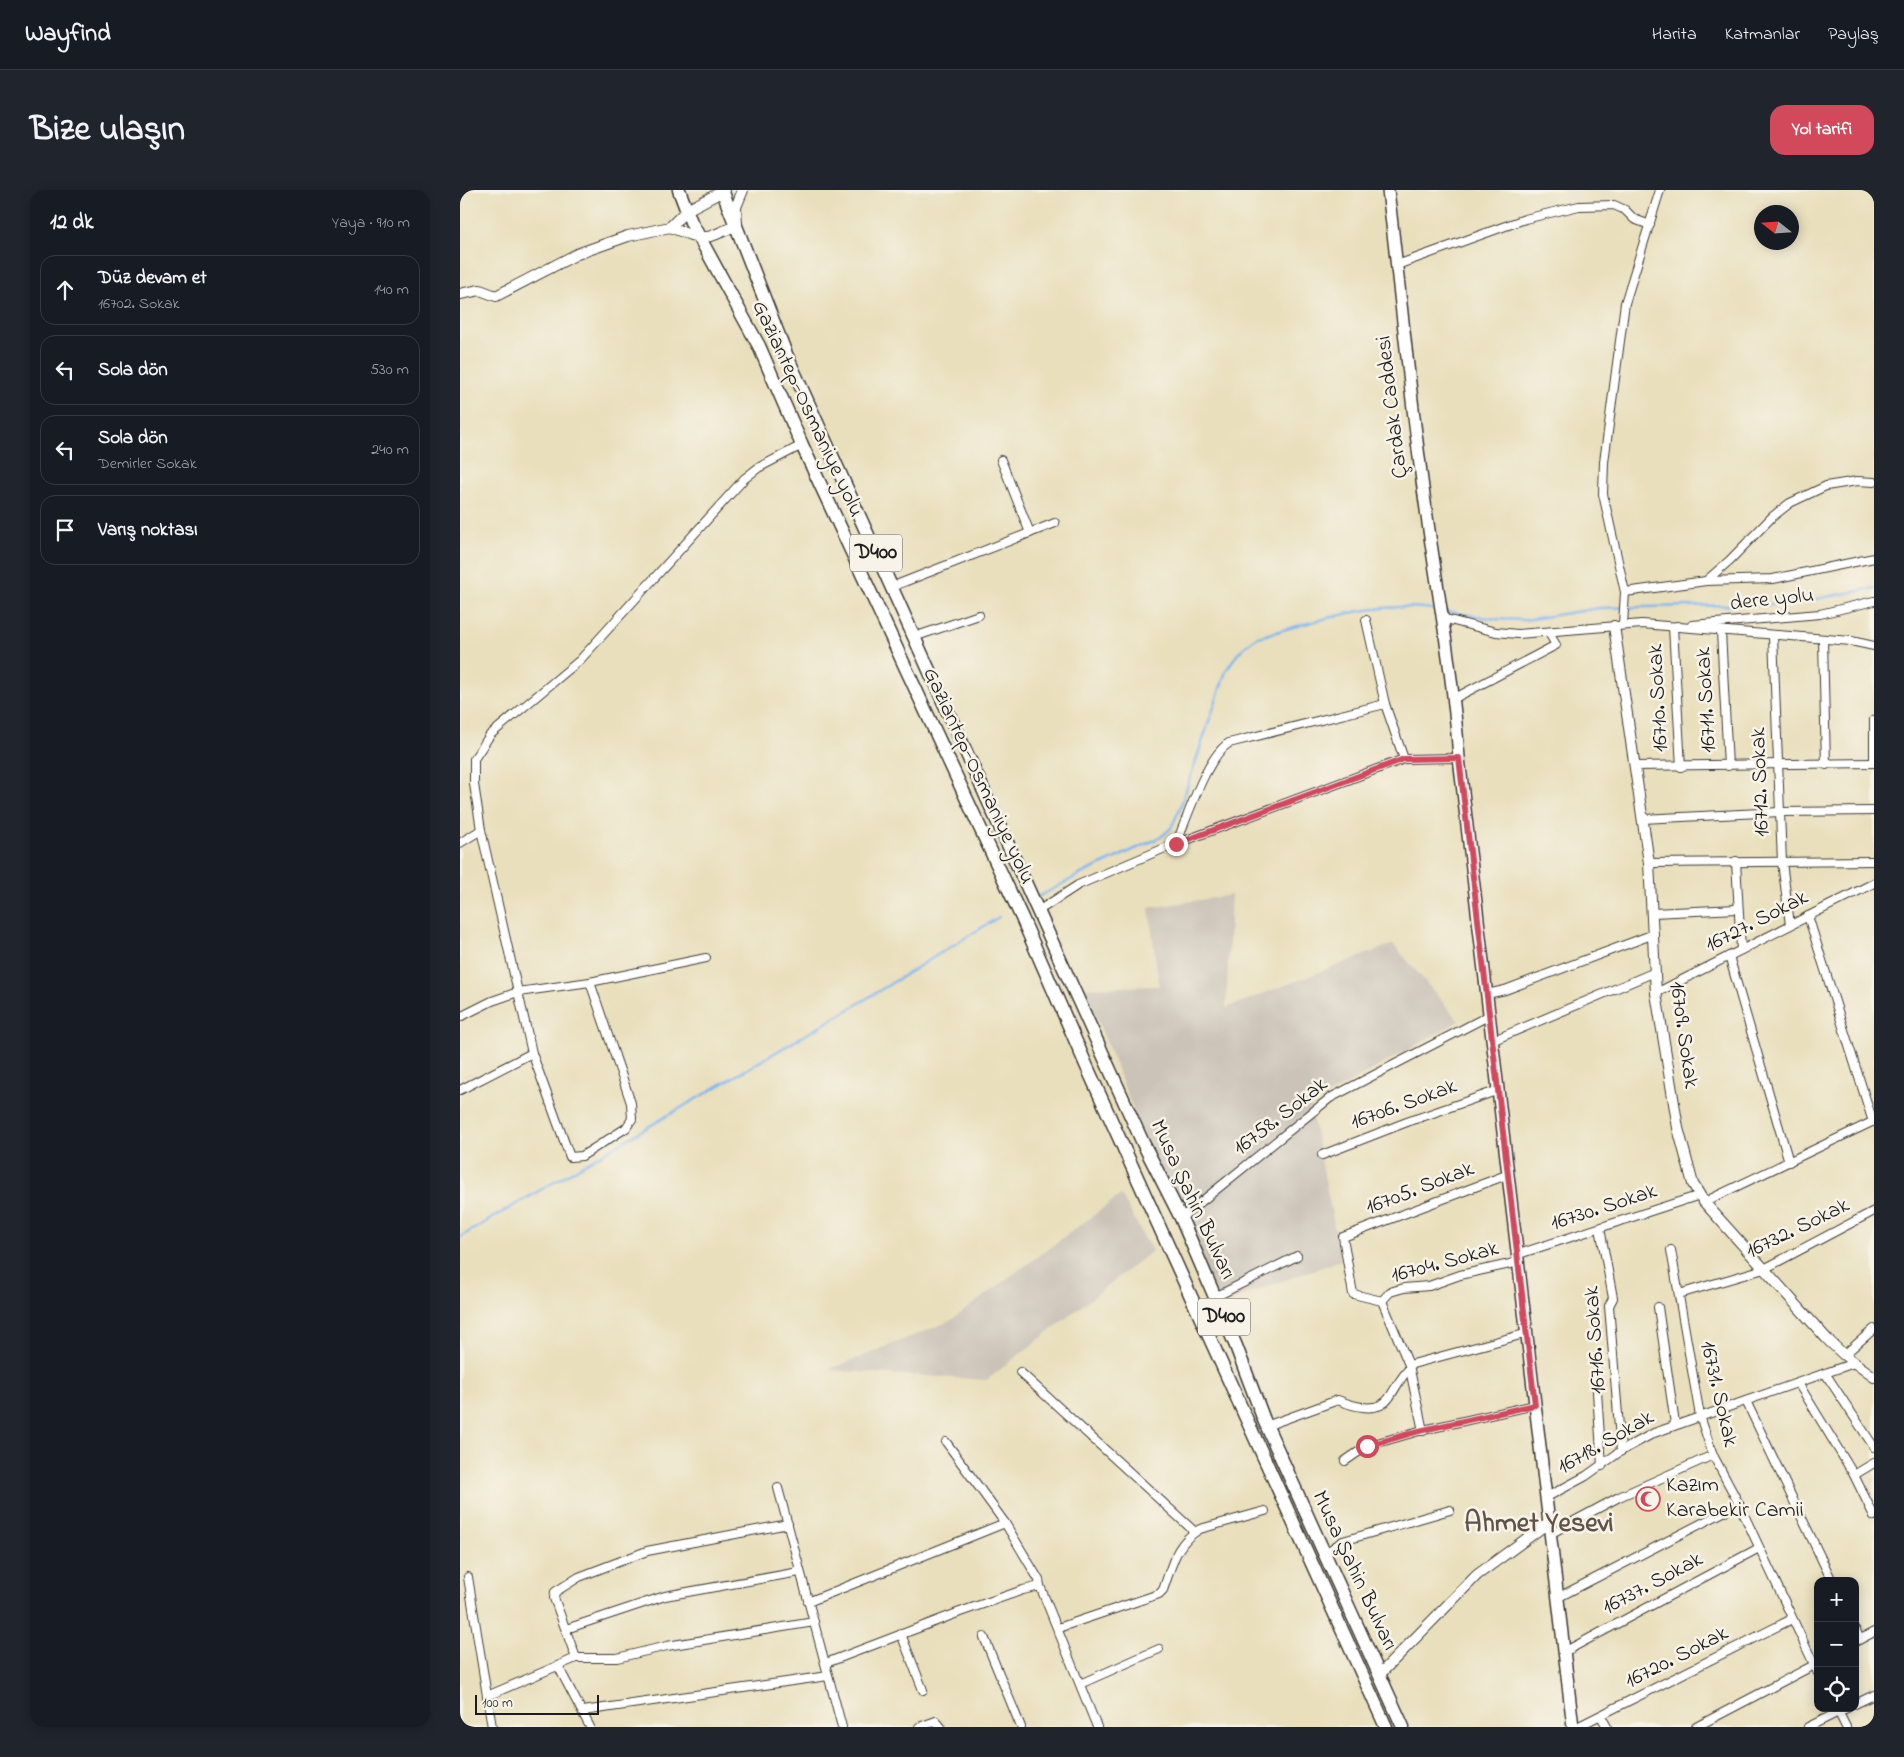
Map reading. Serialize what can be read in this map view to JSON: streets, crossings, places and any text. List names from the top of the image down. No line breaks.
{"streets":{"highway":["Gaziantep-Osmaniye yolu","D400","Musa Şahin Bulvarı"],"main road":["Çardak Caddesi"],"street":["dere yolu","16710. Sokak","16711. Sokak","16712. Sokak","16727. Sokak","16709. Sokak","16706. Sokak","16758. Sokak","16705. Sokak","16730. Sokak","16732. Sokak","16704. Sokak","16716. Sokak","16731. Sokak","16718. Sokak","16737. Sokak","16720. Sokak"]},"crossings":[["Çardak Caddesi","16706. Sokak"],["Çardak Caddesi","16758. Sokak"],["Çardak Caddesi","16705. Sokak"],["Çardak Caddesi","16730. Sokak"],["Çardak Caddesi","16704. Sokak"],["Çardak Caddesi","16718. Sokak"],["Çardak Caddesi","16737. Sokak"],["Gaziantep-Osmaniye yolu","Musa Şahin Bulvarı"],["dere yolu","16710. Sokak"],["16712. Sokak","16727. Sokak"],["16727. Sokak","16709. Sokak"],["16709. Sokak","16730. Sokak"],["16709. Sokak","16732. Sokak"],["16709. Sokak","16718. Sokak"],["16758. Sokak","Musa Şahin Bulvarı"],["16705. Sokak","16704. Sokak"],["16730. Sokak","16704. Sokak"],["16730. Sokak","16716. Sokak"],["16732. Sokak","16731. Sokak"],["16716. Sokak","16718. Sokak"],["16731. Sokak","16718. Sokak"],["16731. Sokak","16737. Sokak"],["16731. Sokak","16720. Sokak"]],"districts":["Ahmet Yesevi"],"places":{"mosque":["Kazım Karabekir Camii"]},"scale_bar":"100 m","north":"left","page":{"header":"Wayfind","nav":["Harita","Katmanlar","Paylaş"],"title":"Bize ulaşın","buttons":"Yol tarifi","heading":["12 dk","Yaya · 910 m"],"list":[["Düz devam et","16702. Sokak","140 m"],["Sola dön","530 m"],["Sola dön","Demirler Sokak","240 m"],"Varış noktası"],"map_buttons":["+","−"],"scale":"100 m"}}
